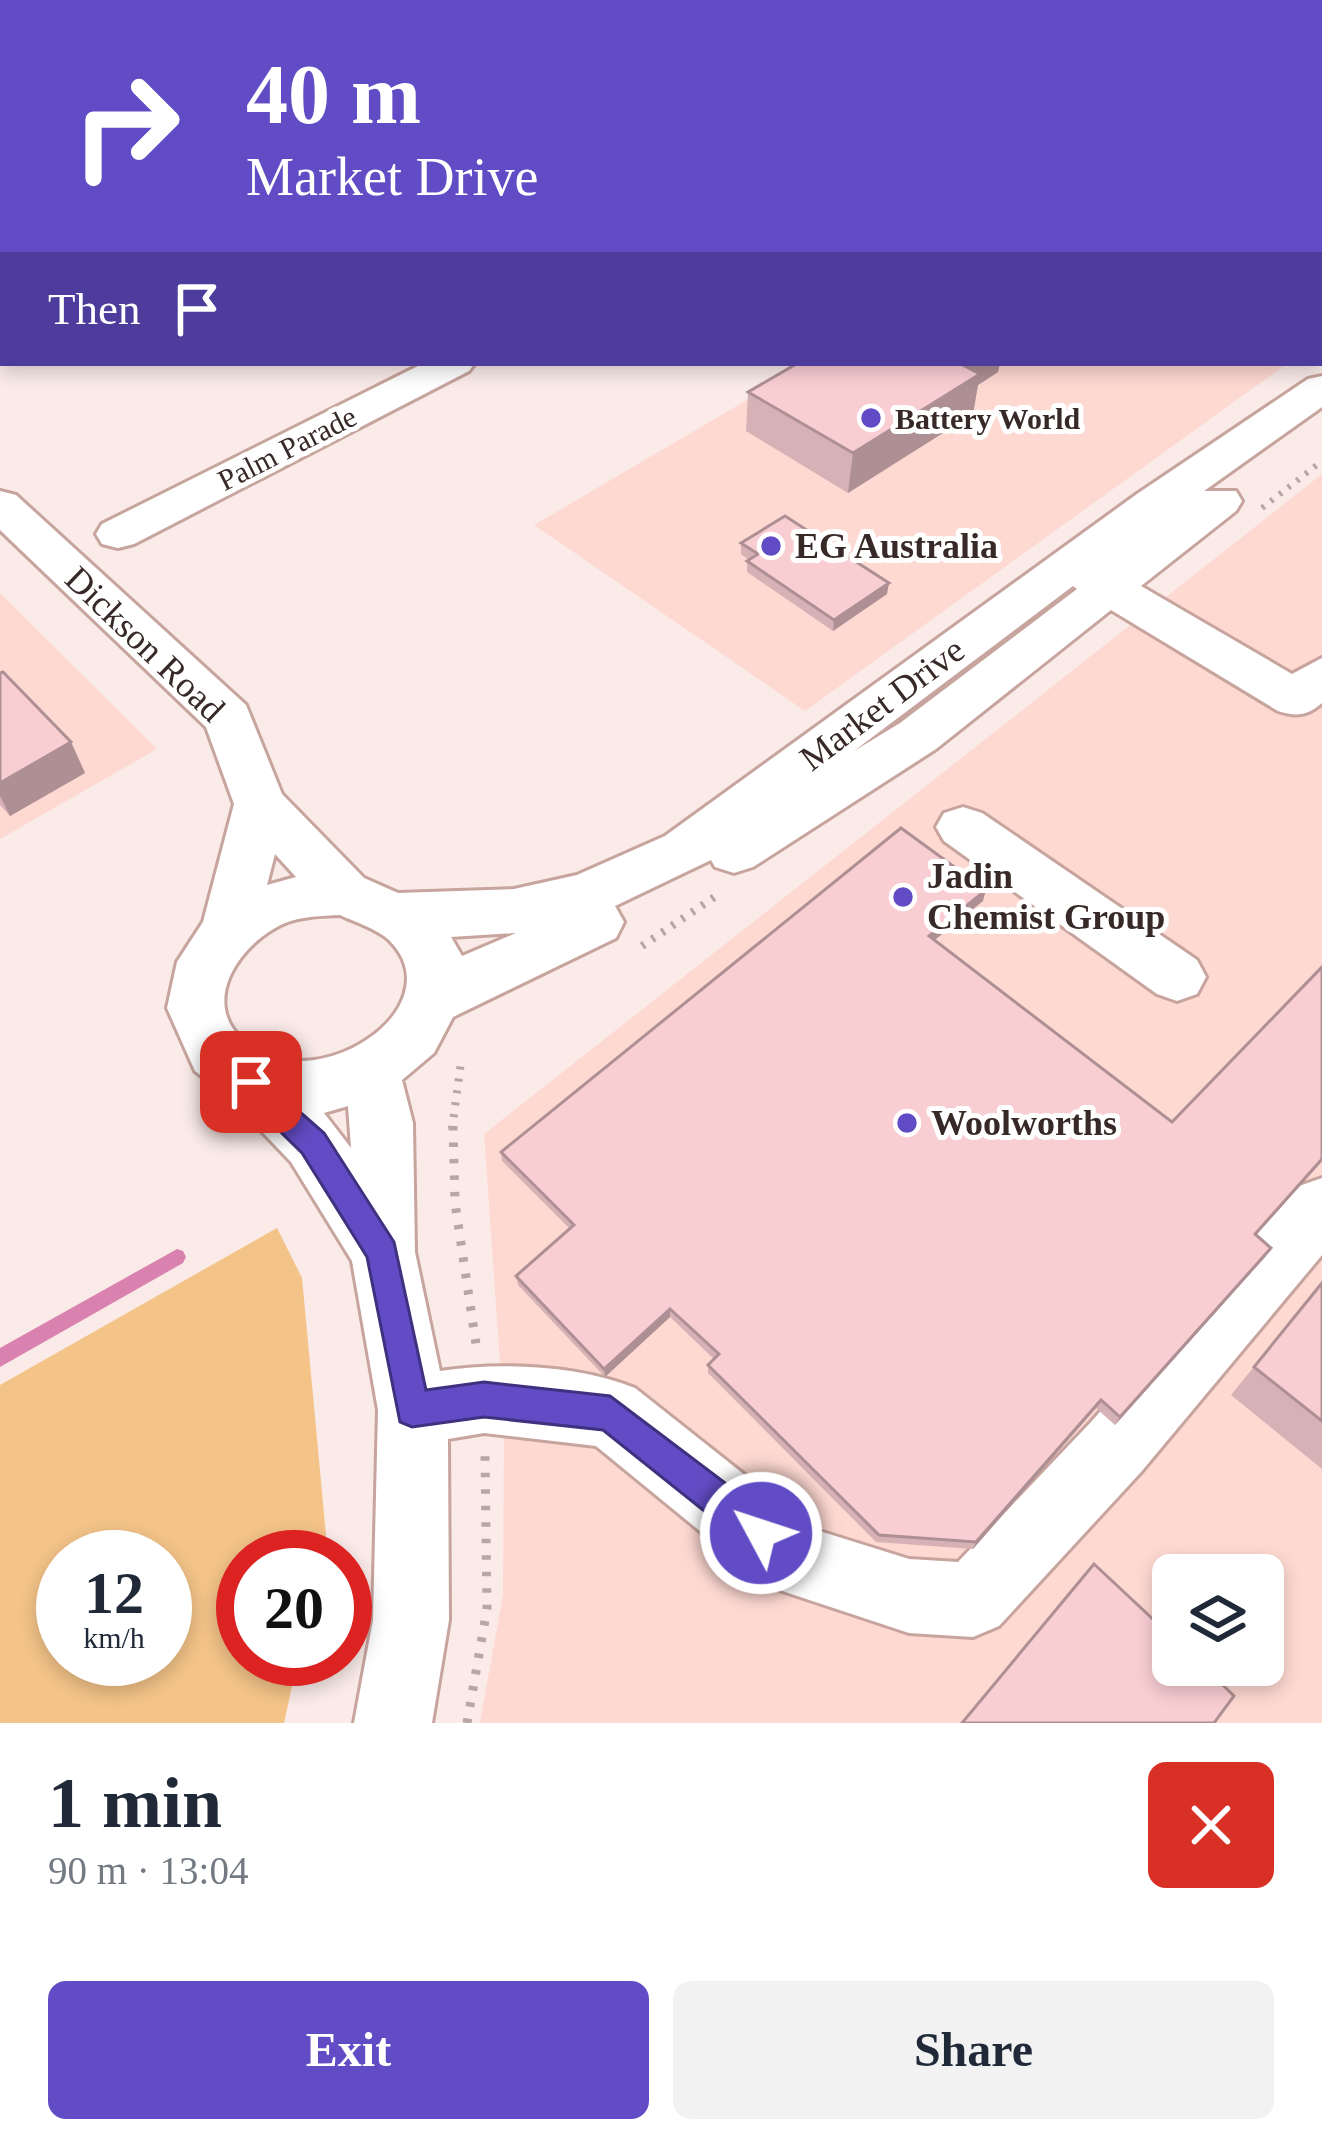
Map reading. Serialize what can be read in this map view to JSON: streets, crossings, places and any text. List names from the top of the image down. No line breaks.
{"streets":{"street":["Palm Parade","Dickson Road","Market Drive"]},"crossings":[["Dickson Road","Market Drive"]],"places":["Battery World","EG Australia","Jadin Chemist Group","Woolworths"],"page":{"turn":["40 m","Market Drive"],"then":"Then","speed":"12 km/h","limit":"20","heading":["1 min","90 m · 13:04"],"buttons":["Exit","Share"]}}
